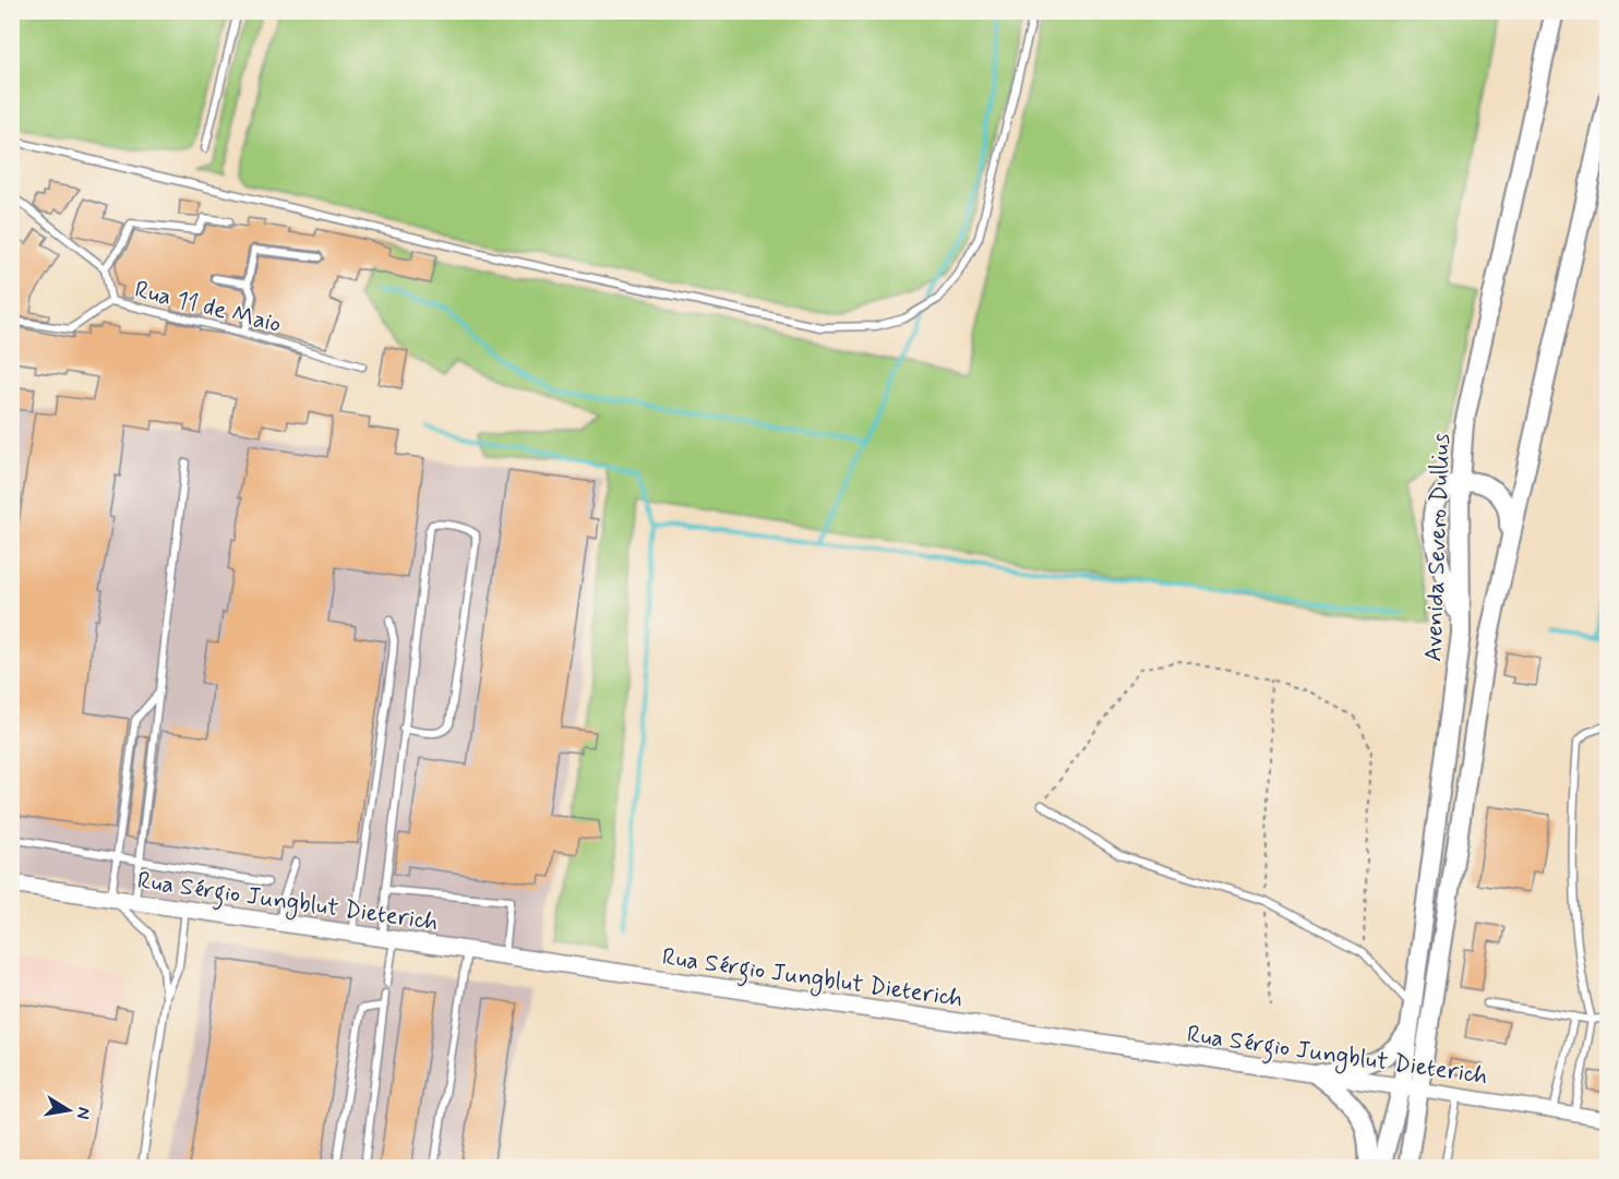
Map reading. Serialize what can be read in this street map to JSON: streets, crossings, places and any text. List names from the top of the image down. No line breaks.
{"streets":{"main road":["Avenida Severo Dullius"],"street":["Rua Sérgio Jungblut Dieterich"],"lane":["Rua 11 de Maio"]},"crossings":[["Avenida Severo Dullius","Rua Sérgio Jungblut Dieterich"]],"north":"right"}
